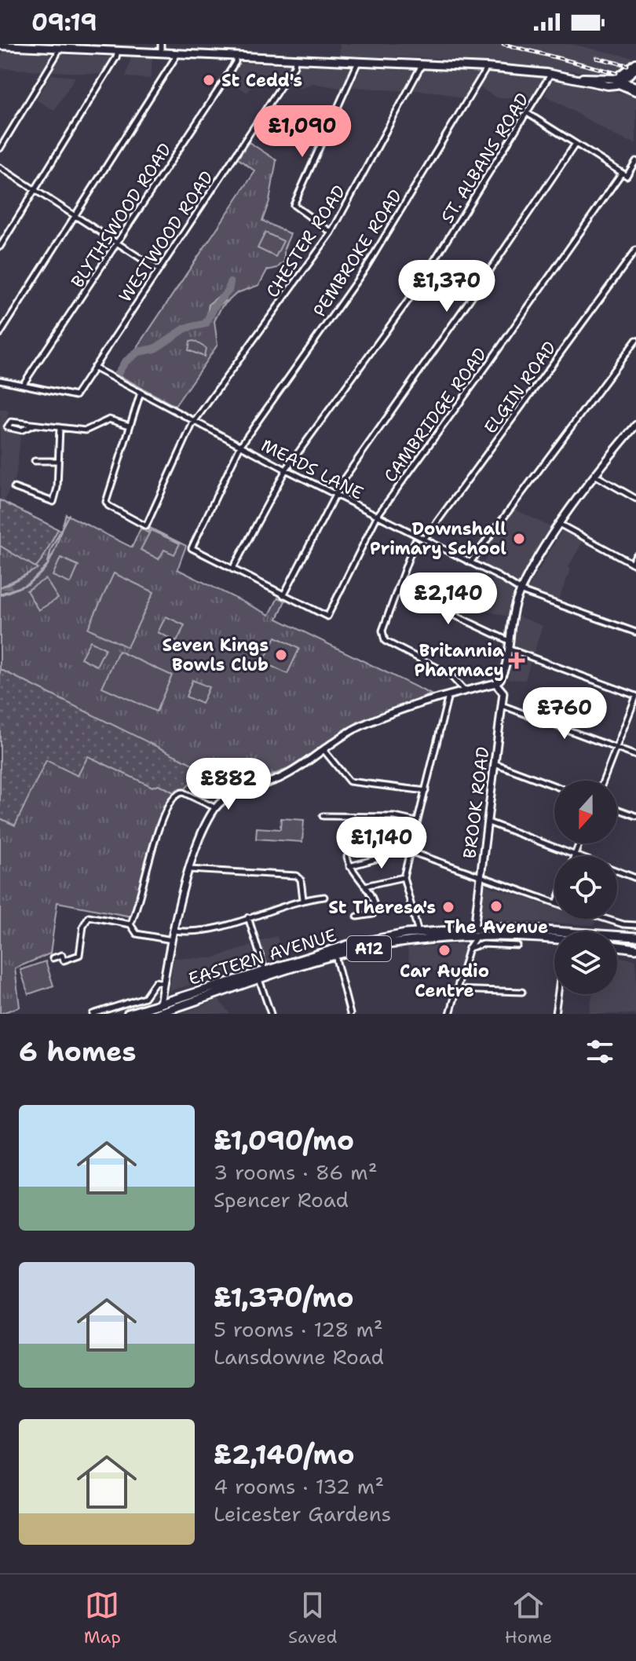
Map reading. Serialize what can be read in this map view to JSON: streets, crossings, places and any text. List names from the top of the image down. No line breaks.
{"streets":{"highway":["A12","EASTERN AVENUE"],"street":["ST. ALBANS ROAD","BLYTHSWOOD ROAD","WESTWOOD ROAD","CHESTER ROAD","PEMBROKE ROAD","ELGIN ROAD","CAMBRIDGE ROAD","MEADS LANE","BROOK ROAD"]},"crossings":[["ST. ALBANS ROAD","PEMBROKE ROAD"],["ST. ALBANS ROAD","MEADS LANE"],["BLYTHSWOOD ROAD","WESTWOOD ROAD"],["WESTWOOD ROAD","MEADS LANE"],["CHESTER ROAD","MEADS LANE"],["PEMBROKE ROAD","MEADS LANE"],["ELGIN ROAD","MEADS LANE"],["CAMBRIDGE ROAD","MEADS LANE"],["BROOK ROAD","EASTERN AVENUE"],["A12","EASTERN AVENUE"]],"places":{"other":["St Cedd's","Downshall Primary School","Seven Kings Bowls Club","The Avenue","St Theresa's","Car Audio Centre"],"health":["Britannia Pharmacy"]},"north":"bottom","page":{"status":"09:19","price":["£1,090","£1,370","£2,140","£760","£882","£1,140"],"heading":"6 homes","list":[{"name":"£1,090/mo","note":"3 rooms · 86 m² · Spencer Road"},{"name":"£1,370/mo","note":"5 rooms · 128 m² · Lansdowne Road"},{"name":"£2,140/mo","note":"4 rooms · 132 m² · Leicester Gardens"}],"tabs":["Map","Saved","Home"]}}
